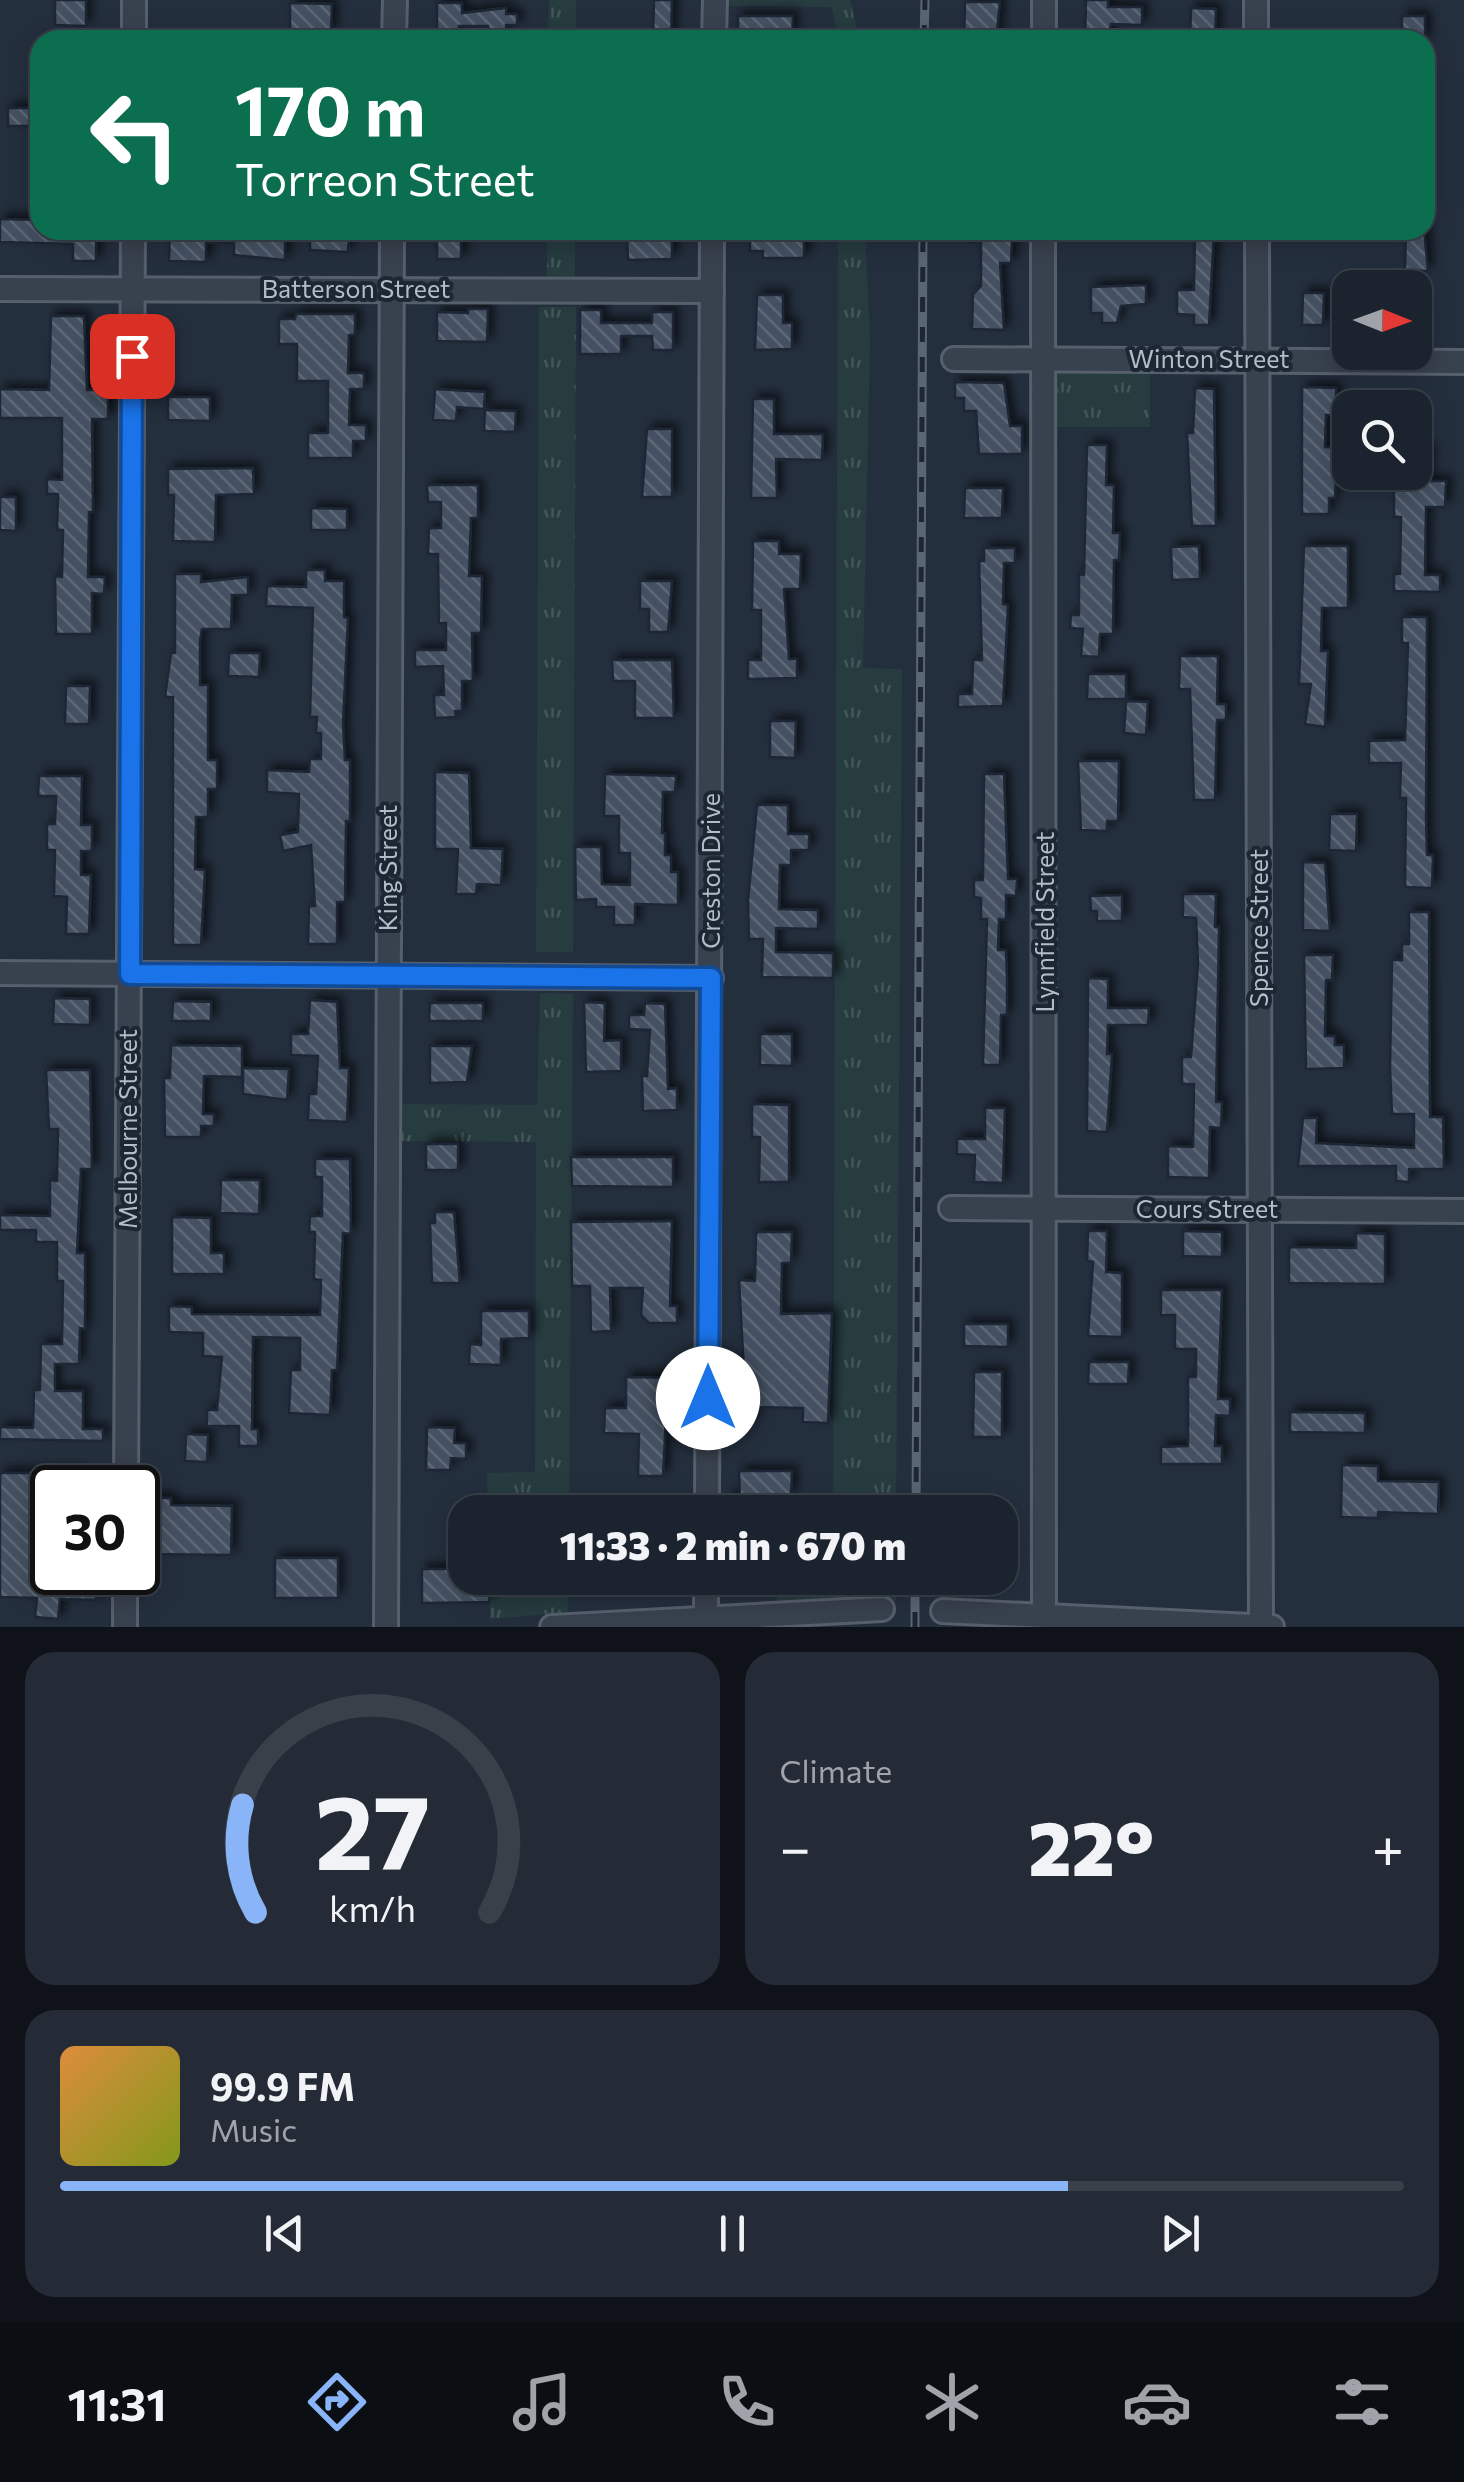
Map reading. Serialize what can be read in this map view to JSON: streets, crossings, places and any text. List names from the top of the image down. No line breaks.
{"streets":{"street":["Batterson Street","Winton Street","King Street","Creston Drive","Lynnfield Street","Spence Street","Melbourne Street","Cours Street"]},"crossings":[["Batterson Street","King Street"],["Batterson Street","Creston Drive"],["Batterson Street","Melbourne Street"],["Winton Street","Lynnfield Street"],["Winton Street","Spence Street"],["Lynnfield Street","Cours Street"],["Spence Street","Cours Street"]],"north":"right","page":{"turn":["170 m","Torreon Street"],"limit":"30","trip":"11:33 · 2 min · 670 m","tile":"Climate","heat":["−","22°","+"],"song":["99.9 FM","Music"],"tabs":"11:31","gauge":["27","km/h"]}}
